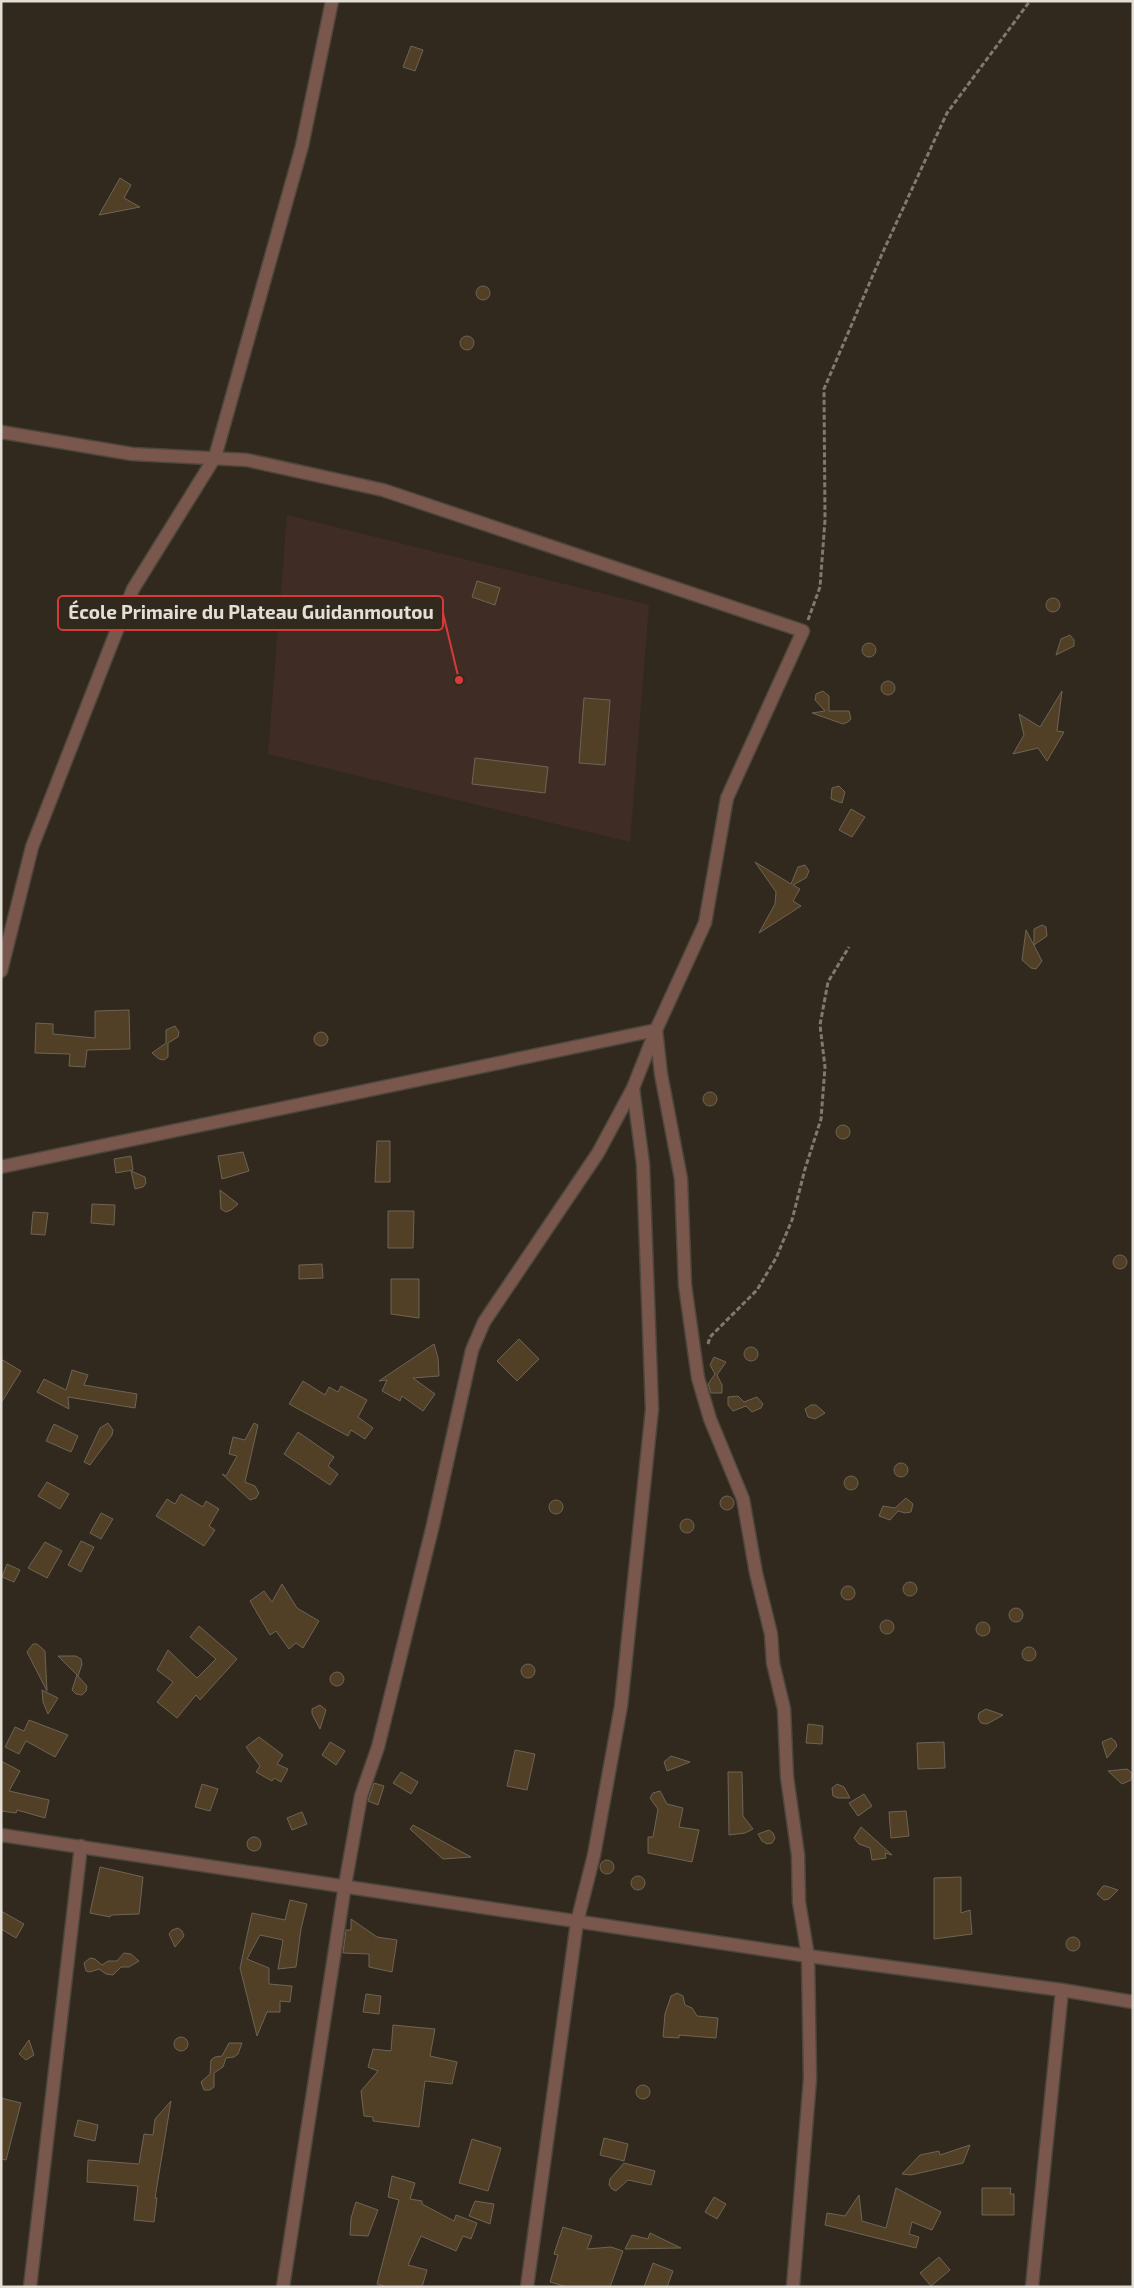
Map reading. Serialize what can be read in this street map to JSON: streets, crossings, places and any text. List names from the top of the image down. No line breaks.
{"places":["École Primaire du Plateau Guidanmoutou"]}
